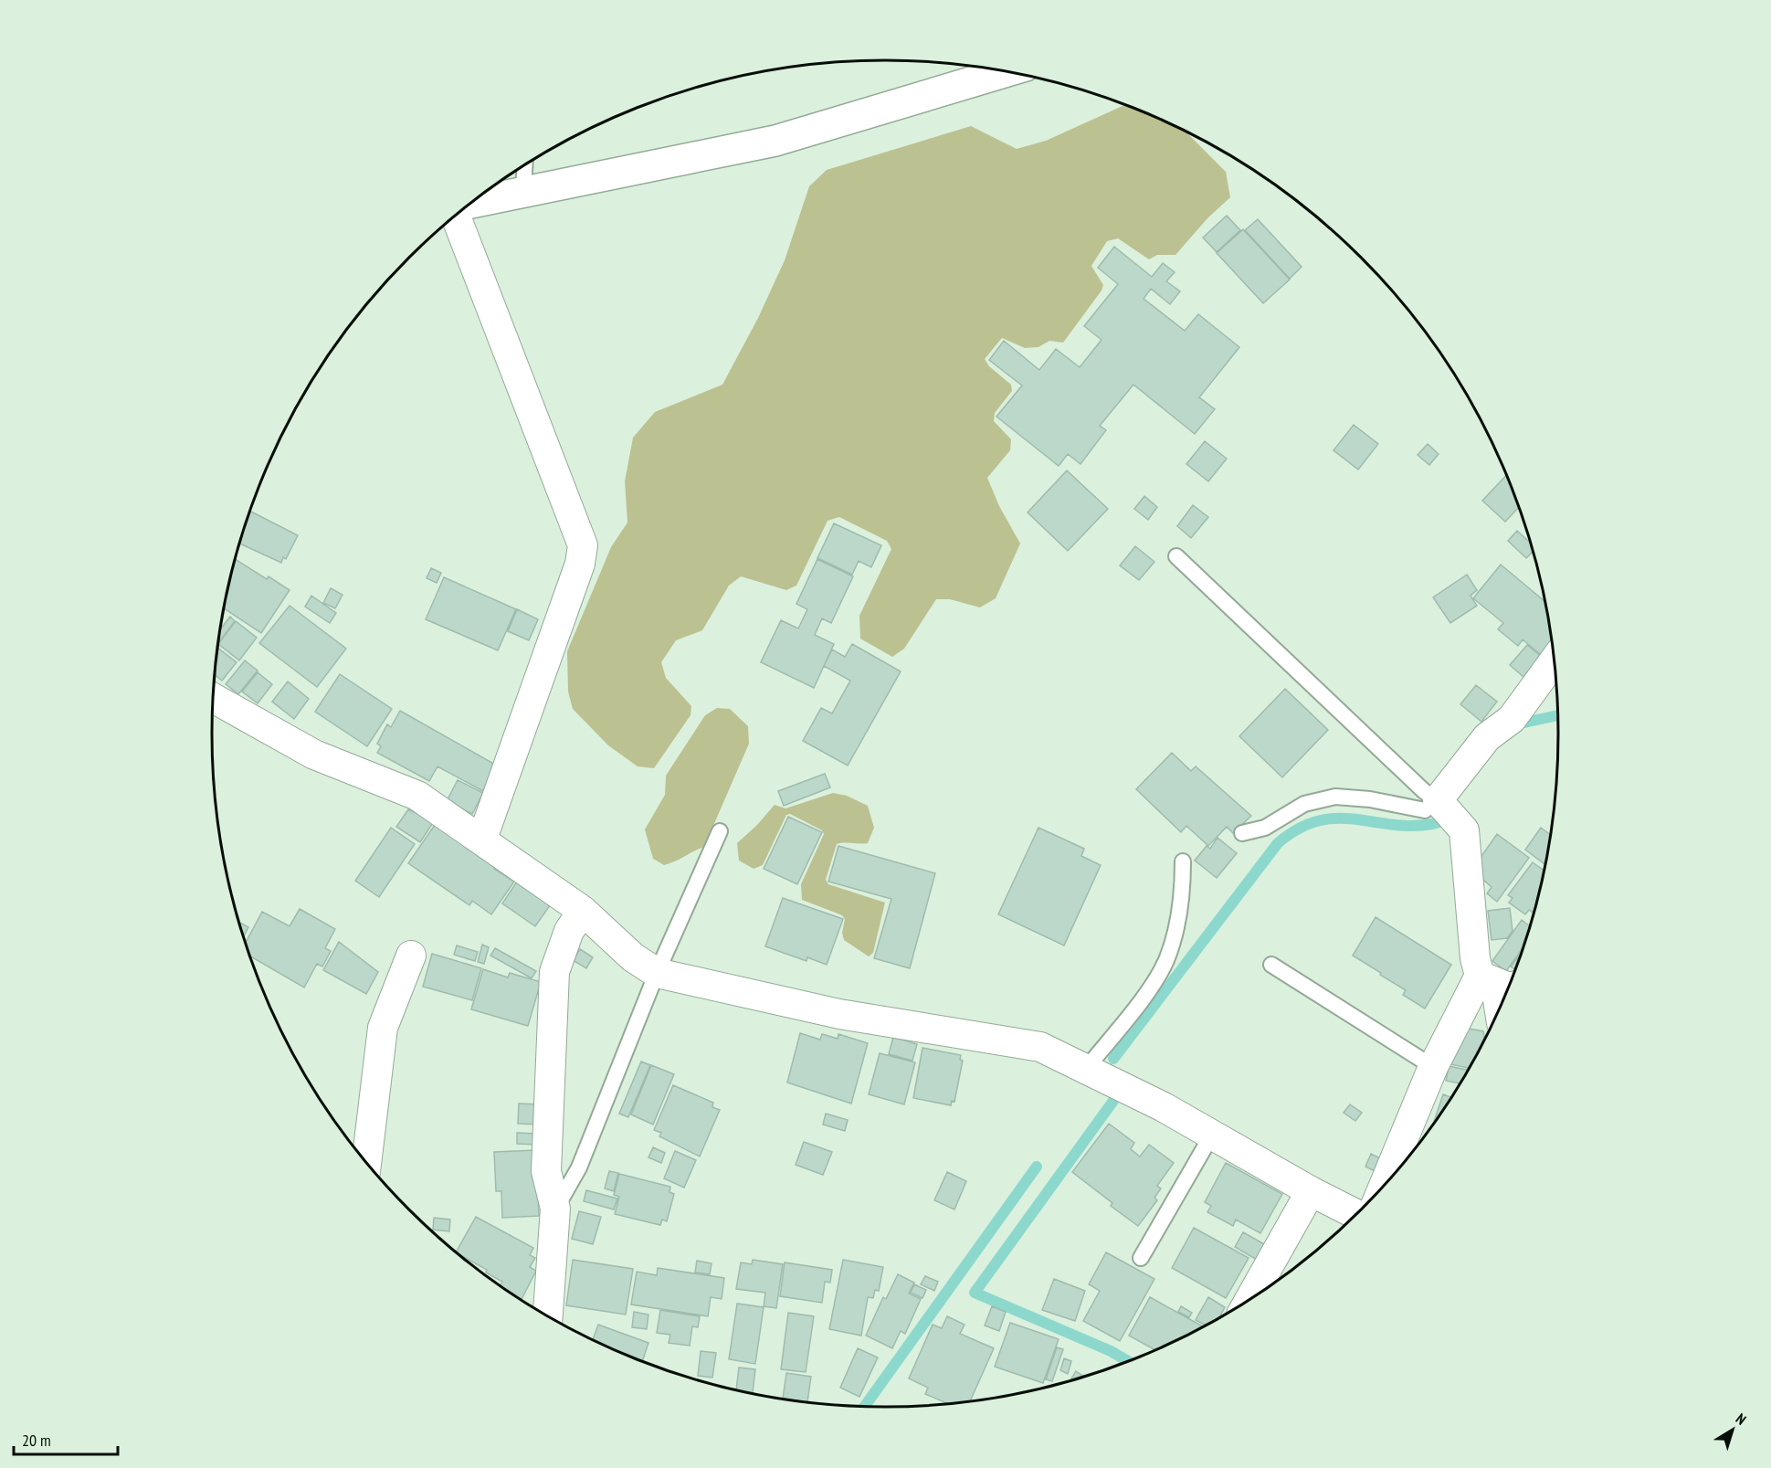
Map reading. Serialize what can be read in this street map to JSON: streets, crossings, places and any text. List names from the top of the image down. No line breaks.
{"scale_bar":"20 m","north":"top right"}
